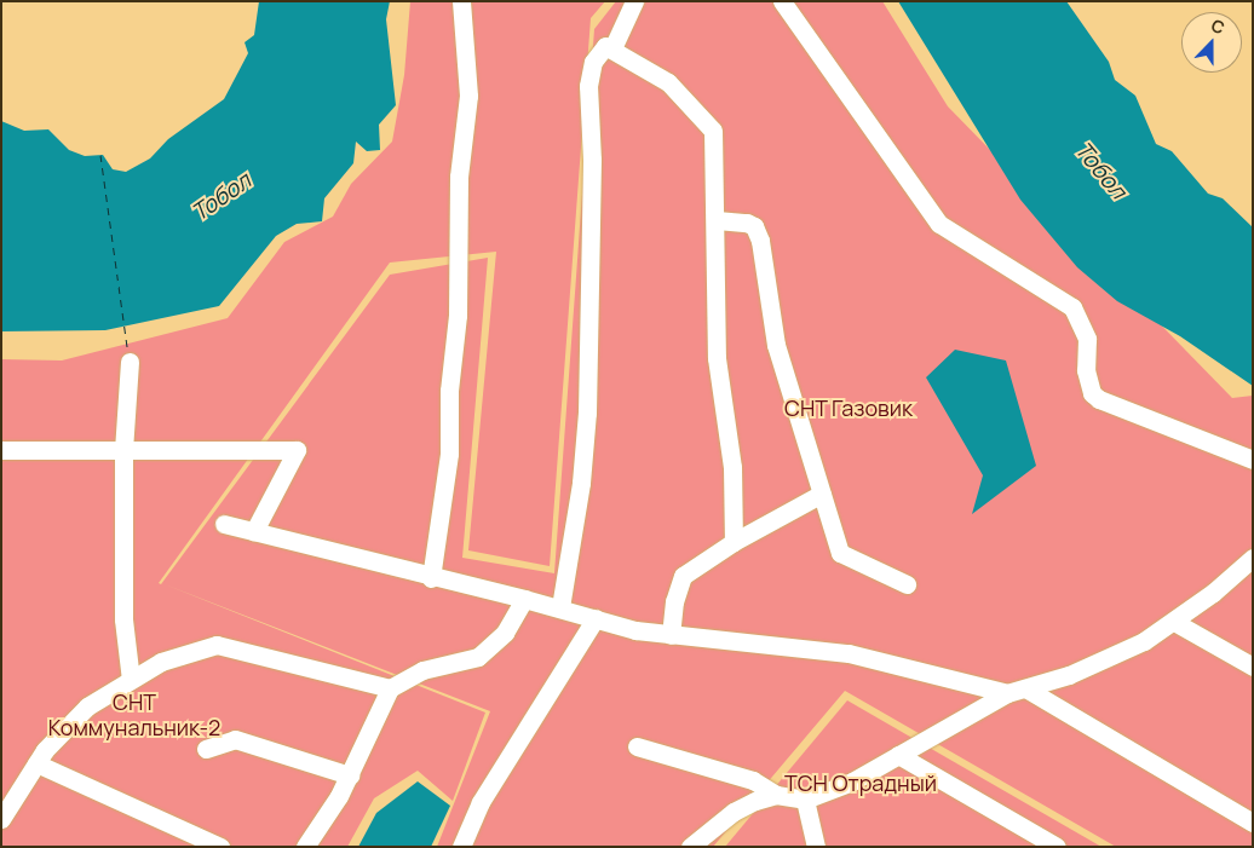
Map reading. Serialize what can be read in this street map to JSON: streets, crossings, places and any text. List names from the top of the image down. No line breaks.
{"water":["Тобол"],"parks":["СНТ Газовик","СНТ Коммунальник-2","ТСН Отрадный"],"north":"top"}
